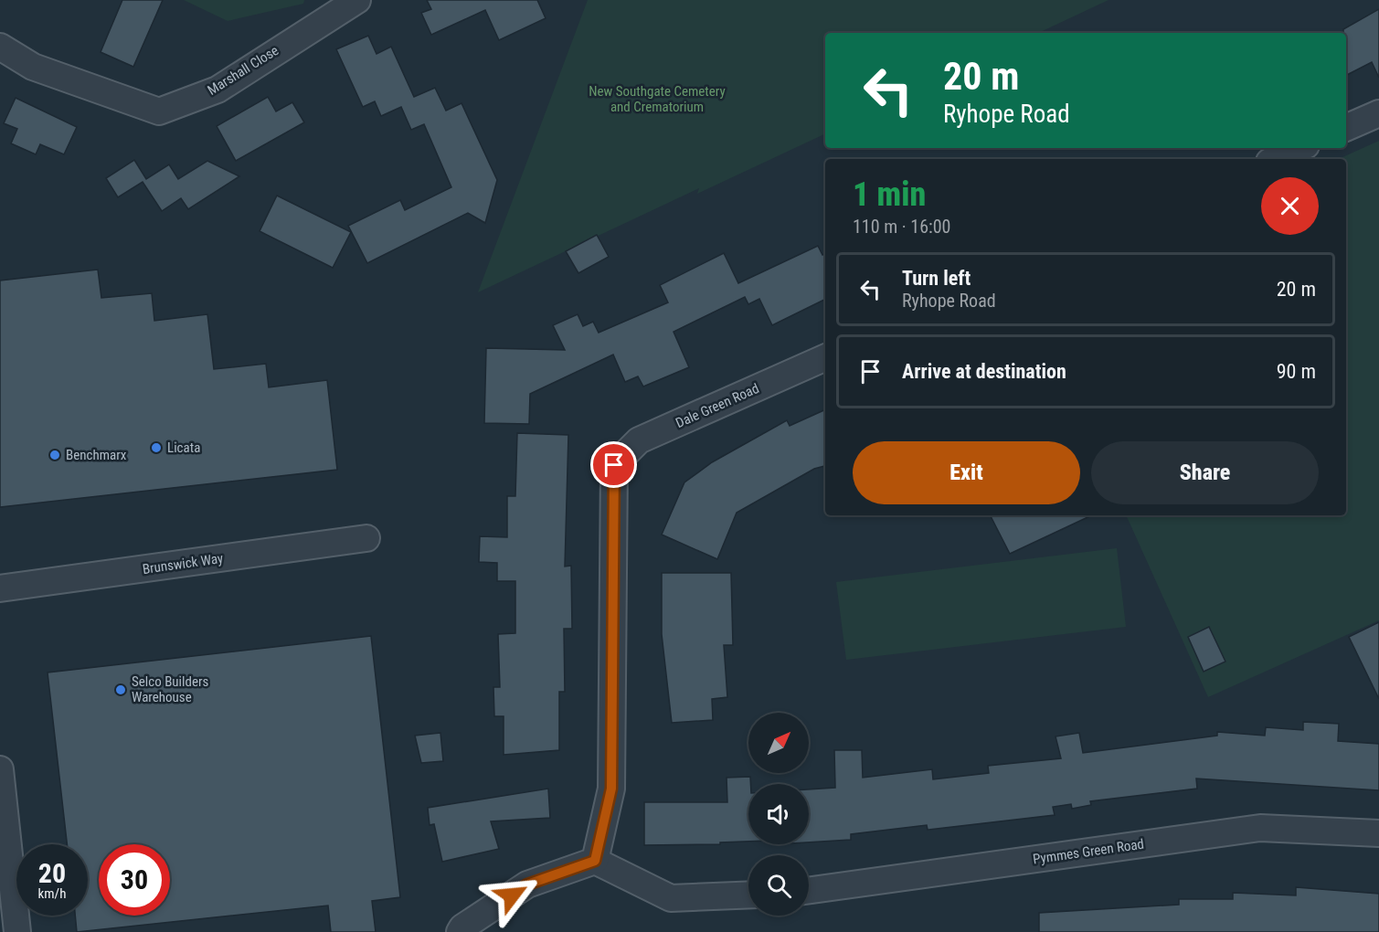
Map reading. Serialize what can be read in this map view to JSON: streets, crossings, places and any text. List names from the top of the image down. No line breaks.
{"streets":{"street":["Marshall Close","Dale Green Road","Brunswick Way","Pymmes Green Road"]},"parks":["New Southgate Cemetery and Crematorium"],"places":["Licata","Benchmarx","Selco Builders Warehouse"],"north":"top right","page":{"turn":["20 m","Ryhope Road"],"heading":["1 min","110 m · 16:00"],"list":[{"name":"Turn left","note":"Ryhope Road","value":"20 m"},{"name":"Arrive at destination","value":"90 m"}],"buttons":["Exit","Share"],"speed":"20 km/h","limit":"30"}}
